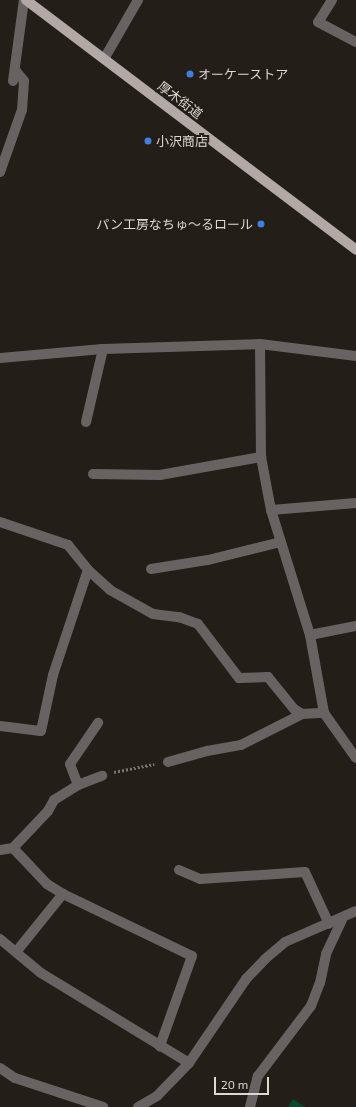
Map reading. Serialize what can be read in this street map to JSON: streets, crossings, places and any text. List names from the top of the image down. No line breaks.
{"streets":{"main road":["厚木街道"]},"places":["オーケーストア","小沢商店","パン工房なちゅ～るロール"],"scale_bar":"20 m"}
